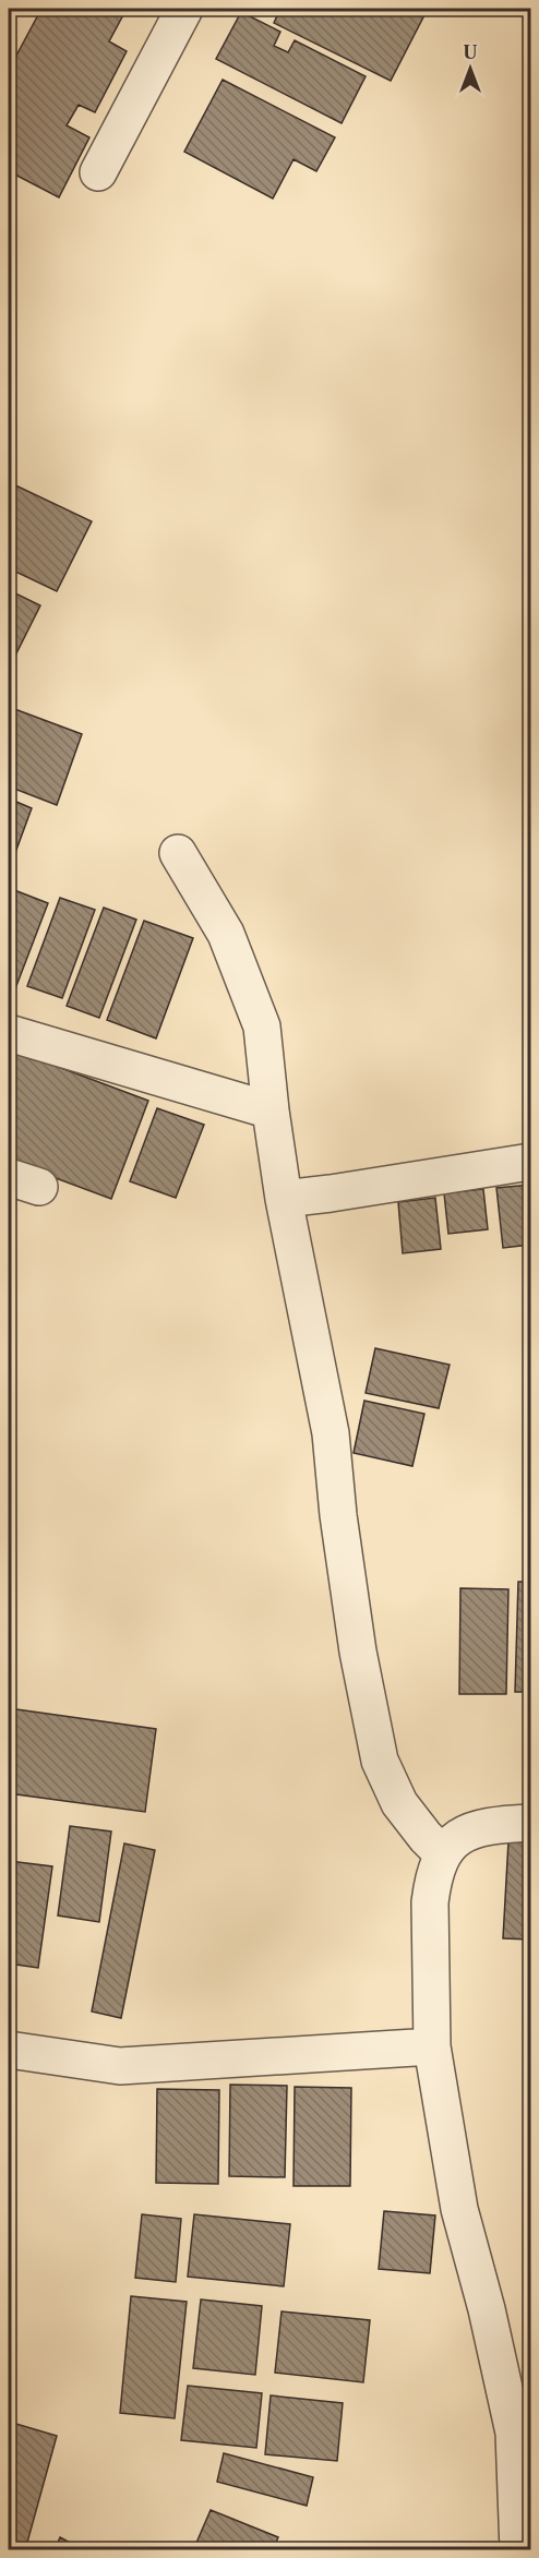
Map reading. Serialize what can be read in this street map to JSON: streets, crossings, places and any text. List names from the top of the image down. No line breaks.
{"north":"top"}
